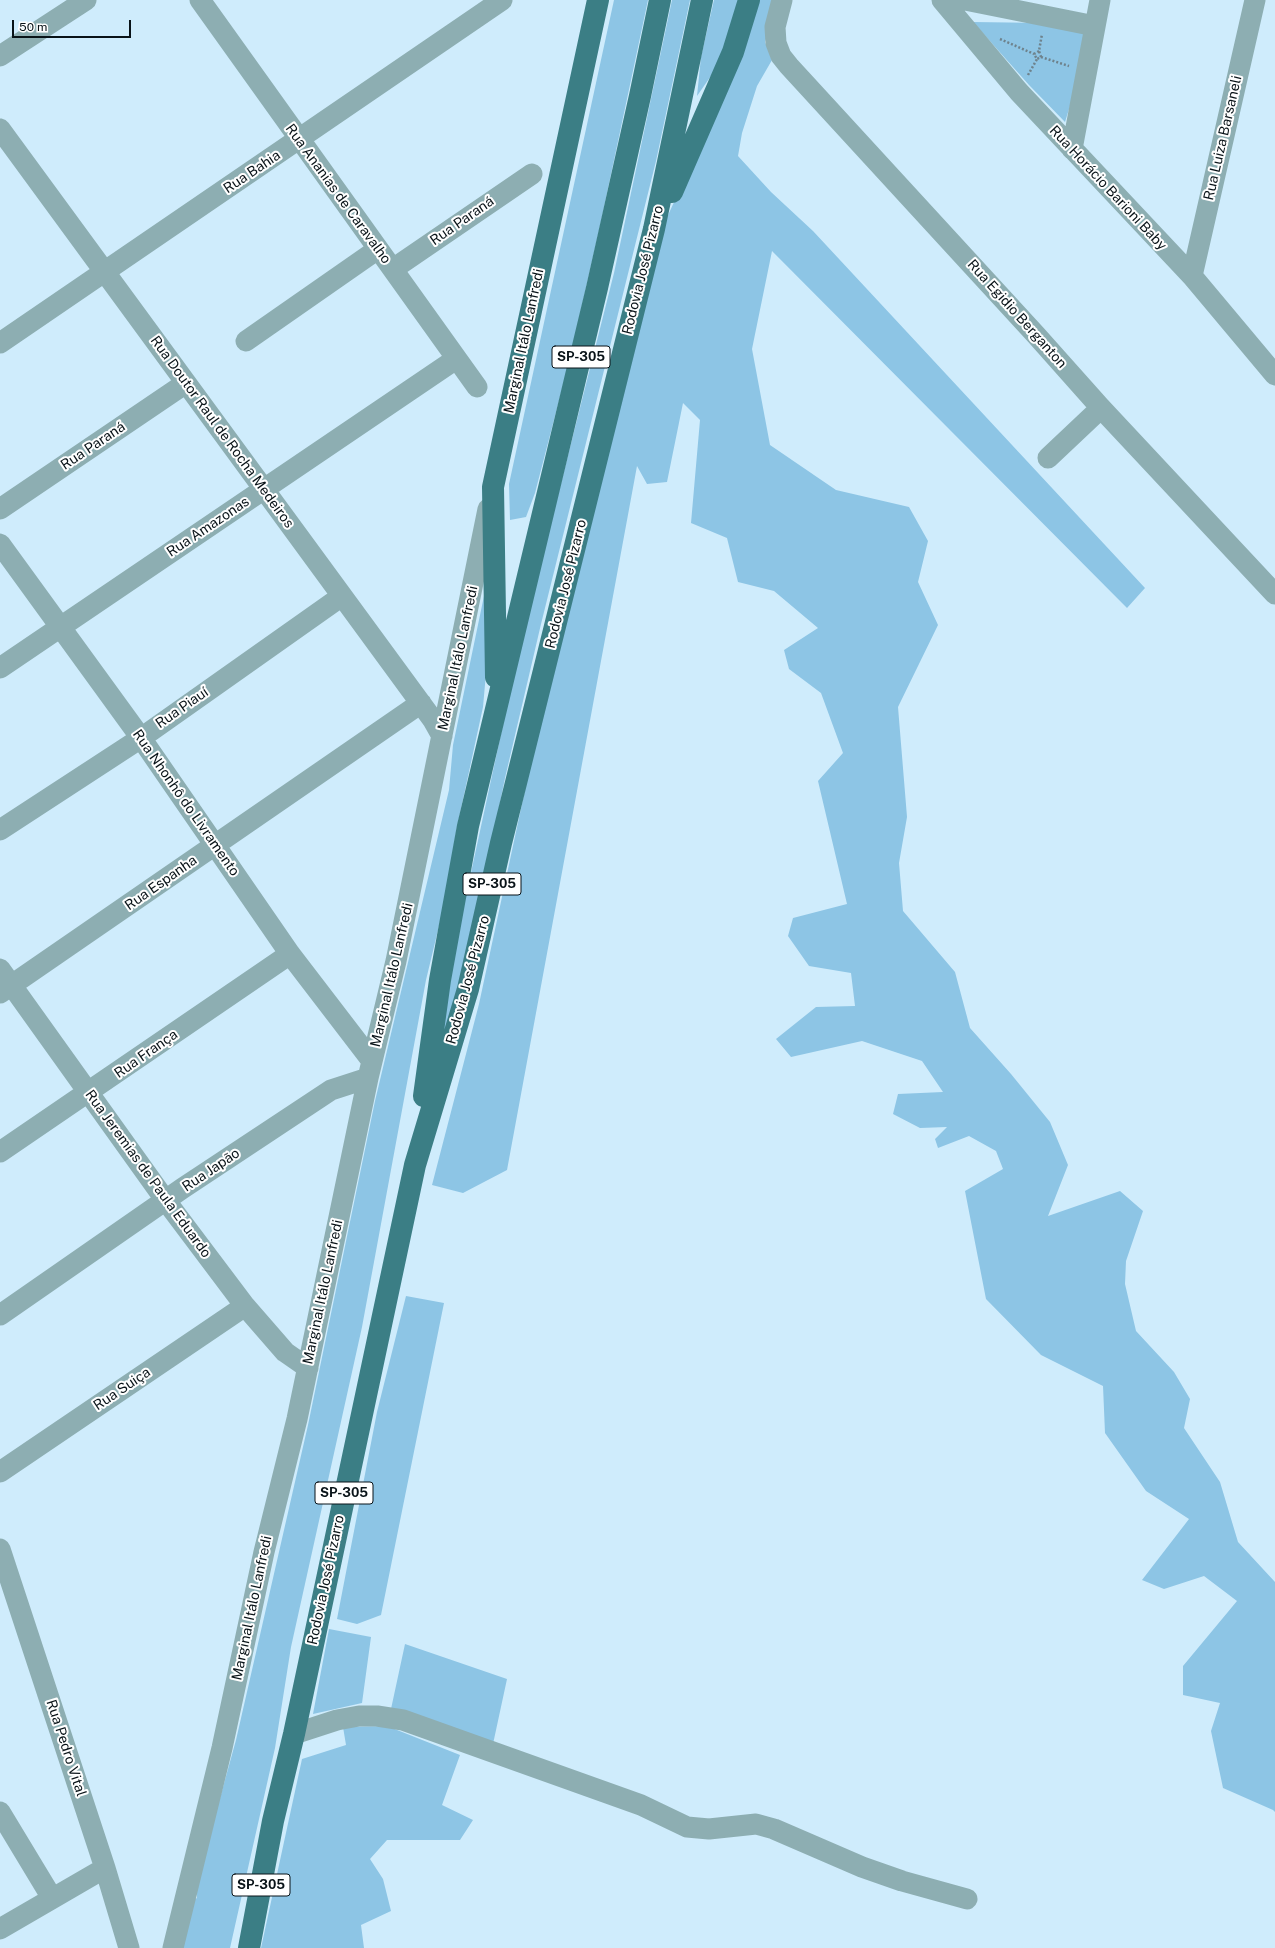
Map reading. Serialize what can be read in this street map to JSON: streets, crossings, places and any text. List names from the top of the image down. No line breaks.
{"streets":{"main road":["Rodovia José Pizarro","Marginal Itálo Lanfredi","SP-305"],"street":["Rua Luiza Barsaneli","Rua Bahia","Rua Horácio Barioni Baby","Rua Ananias de Caravalho","Rua Paraná","Rua Egidio Berganton","Rua Doutor Raul de Rocha Medeiros","Rua Amazonas","Rua Piauí","Rua Nhonhô do Livramento","Rua Espanha","Rua França","Rua Japão","Rua Jeremias de Paula Eduardo","Rua Suiça","Rua Pedro Vital"]},"crossings":[["Rua Luiza Barsaneli","Rua Horácio Barioni Baby"],["Rua Bahia","Rua Ananias de Caravalho"],["Rua Bahia","Rua Doutor Raul de Rocha Medeiros"],["Rua Ananias de Caravalho","Rua Paraná"],["Rua Ananias de Caravalho","Rua Amazonas"],["Rua Paraná","Rua Doutor Raul de Rocha Medeiros"],["Marginal Itálo Lanfredi","Rua Doutor Raul de Rocha Medeiros"],["Marginal Itálo Lanfredi","Rua Nhonhô do Livramento"],["Marginal Itálo Lanfredi","Rua Japão"],["Marginal Itálo Lanfredi","Rua Jeremias de Paula Eduardo"],["Rua Doutor Raul de Rocha Medeiros","Rua Amazonas"],["Rua Doutor Raul de Rocha Medeiros","Rua Piauí"],["Rua Doutor Raul de Rocha Medeiros","Rua Espanha"],["Rua Amazonas","Rua Nhonhô do Livramento"],["Rua Piauí","Rua Nhonhô do Livramento"],["Rua Nhonhô do Livramento","Rua Espanha"],["Rua Nhonhô do Livramento","Rua França"],["Rua Nhonhô do Livramento","Rua Japão"],["Rua Espanha","Rua Jeremias de Paula Eduardo"],["Rua França","Rua Jeremias de Paula Eduardo"],["Rua Japão","Rua Jeremias de Paula Eduardo"],["Rua Jeremias de Paula Eduardo","Rua Suiça"]],"scale_bar":"50 m"}
